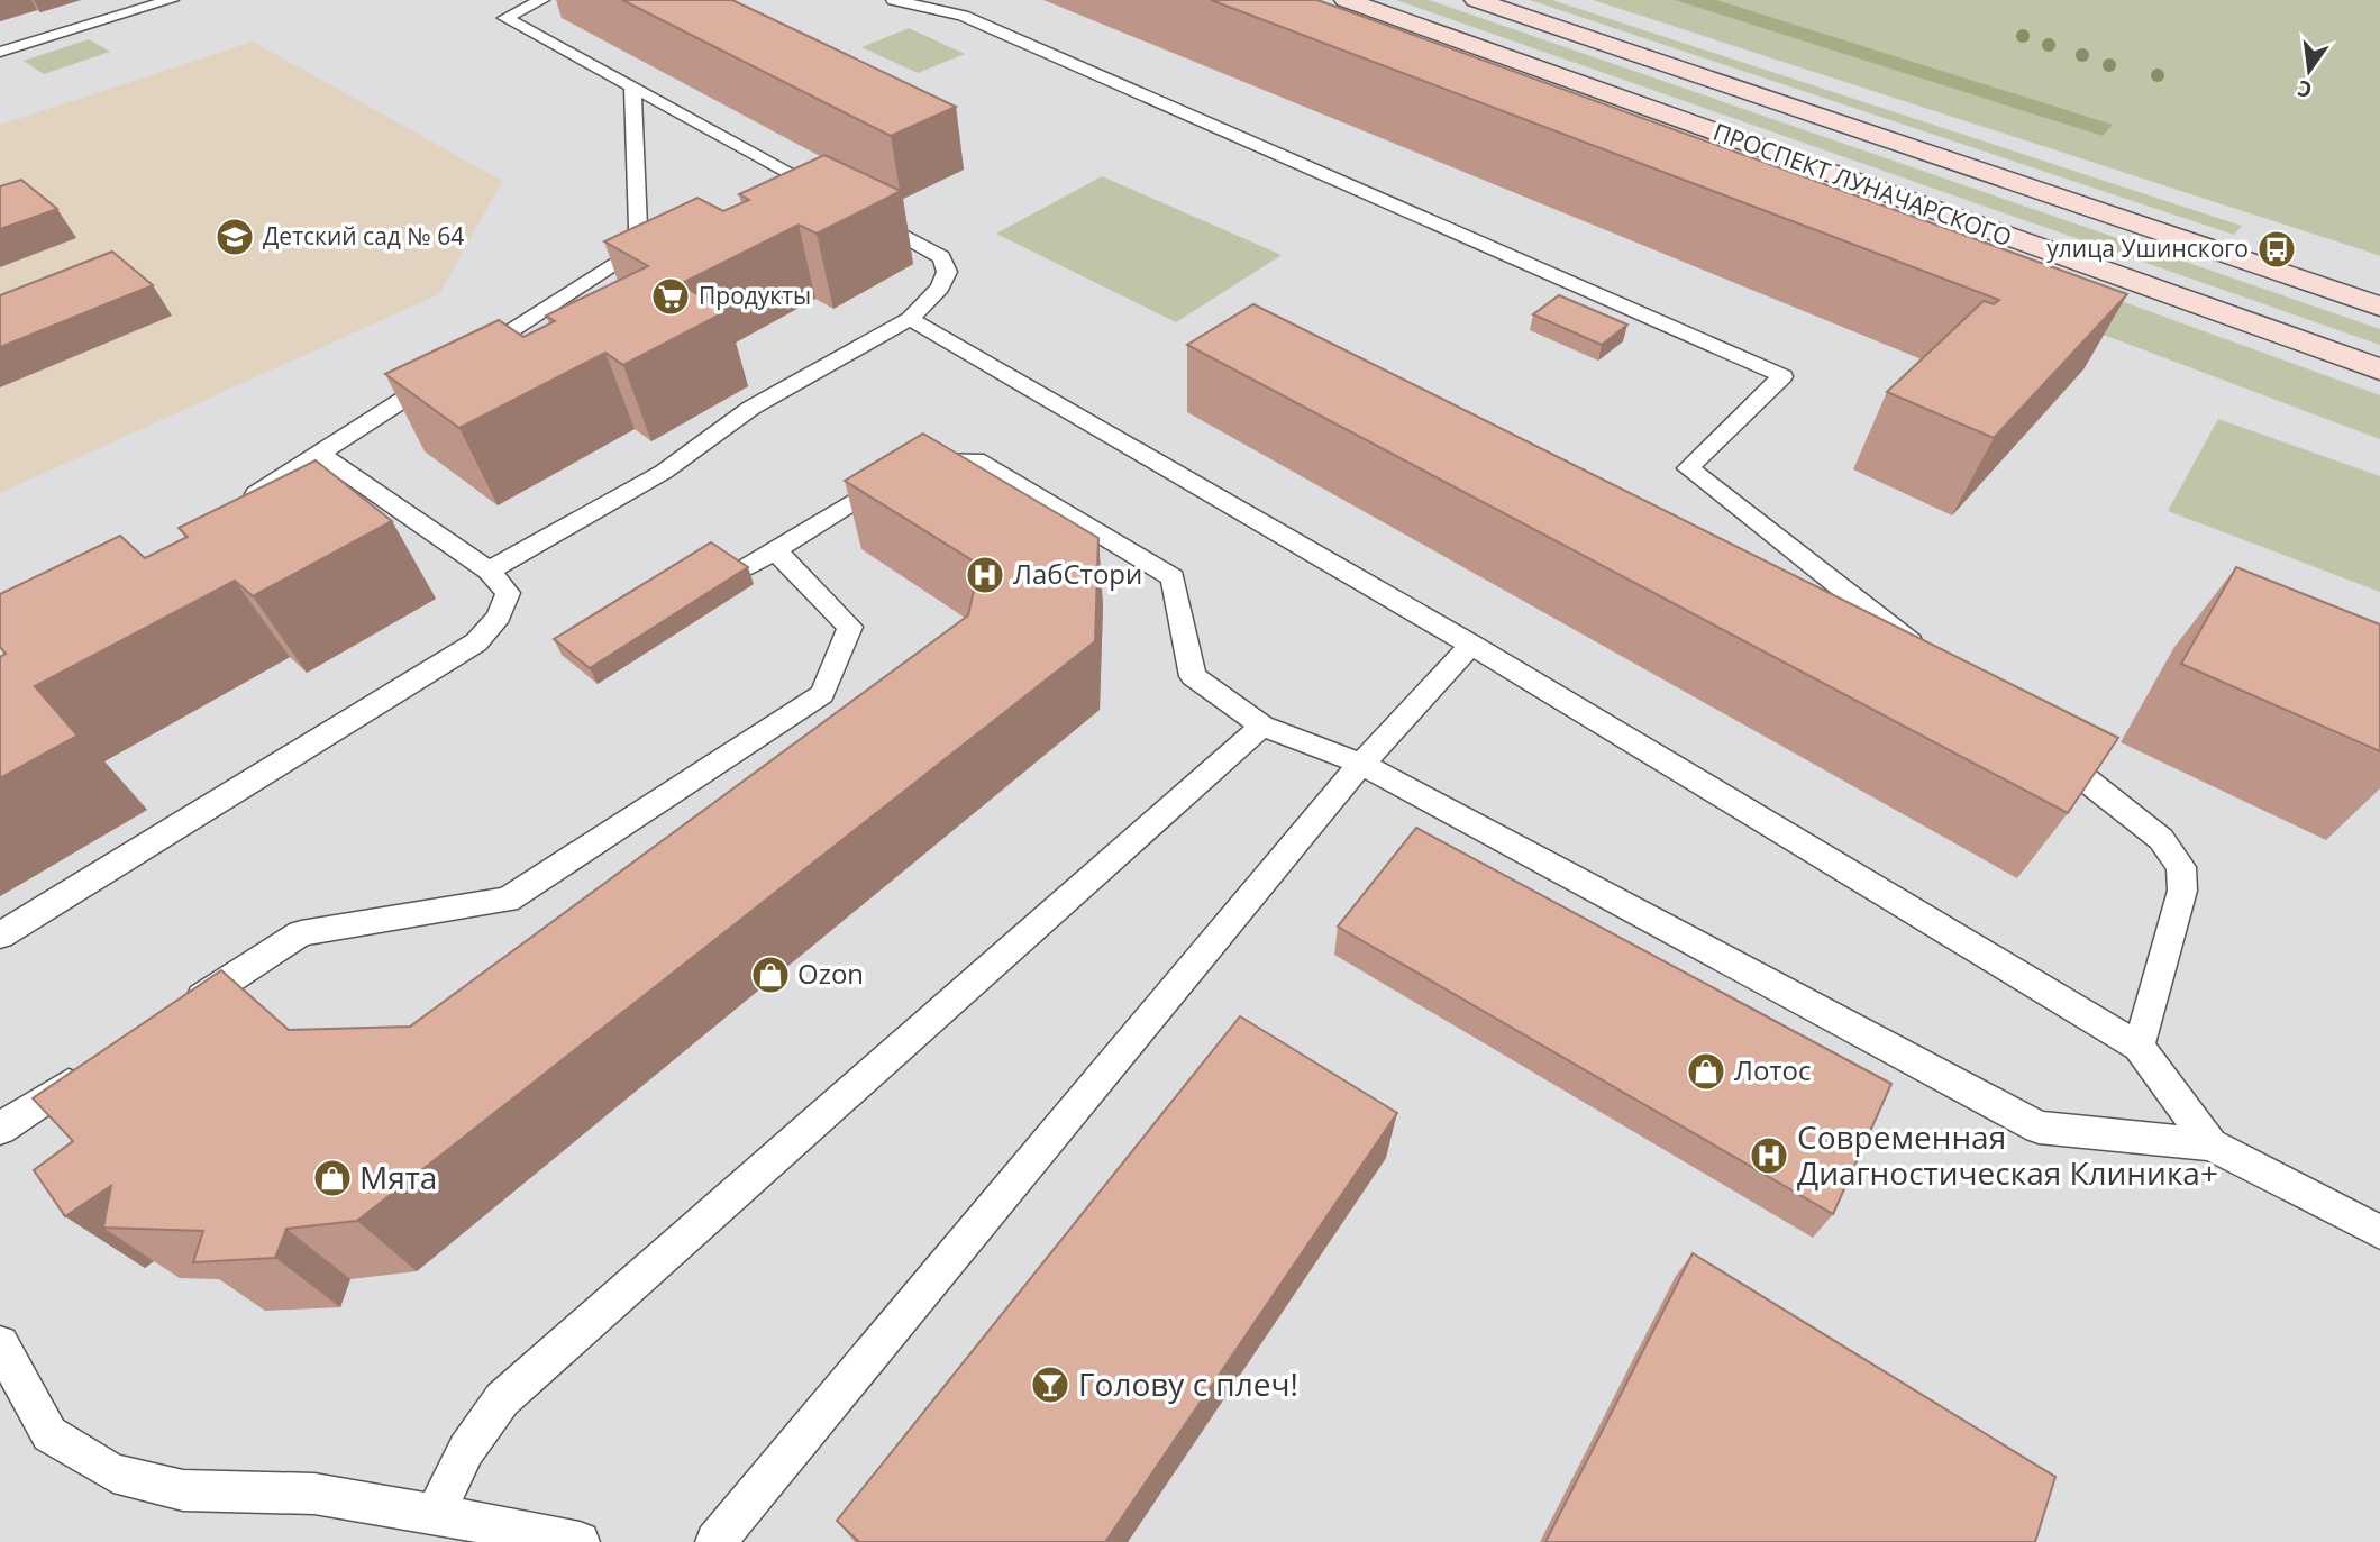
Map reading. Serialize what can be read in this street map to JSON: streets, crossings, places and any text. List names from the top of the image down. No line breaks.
{"streets":{"main road":["ПРОСПЕКТ ЛУНАЧАРСКОГО"]},"places":{"school or university":["Детский сад № 64"],"bus stop":["улица Ушинского"],"supermarket":["Продукты"],"hospital":["ЛабСтори","Современная Диагностическая Клиника+"],"shop":["Ozon","Лотос","Мята"],"bar":["Голову с плеч!"]},"north":"bottom"}
